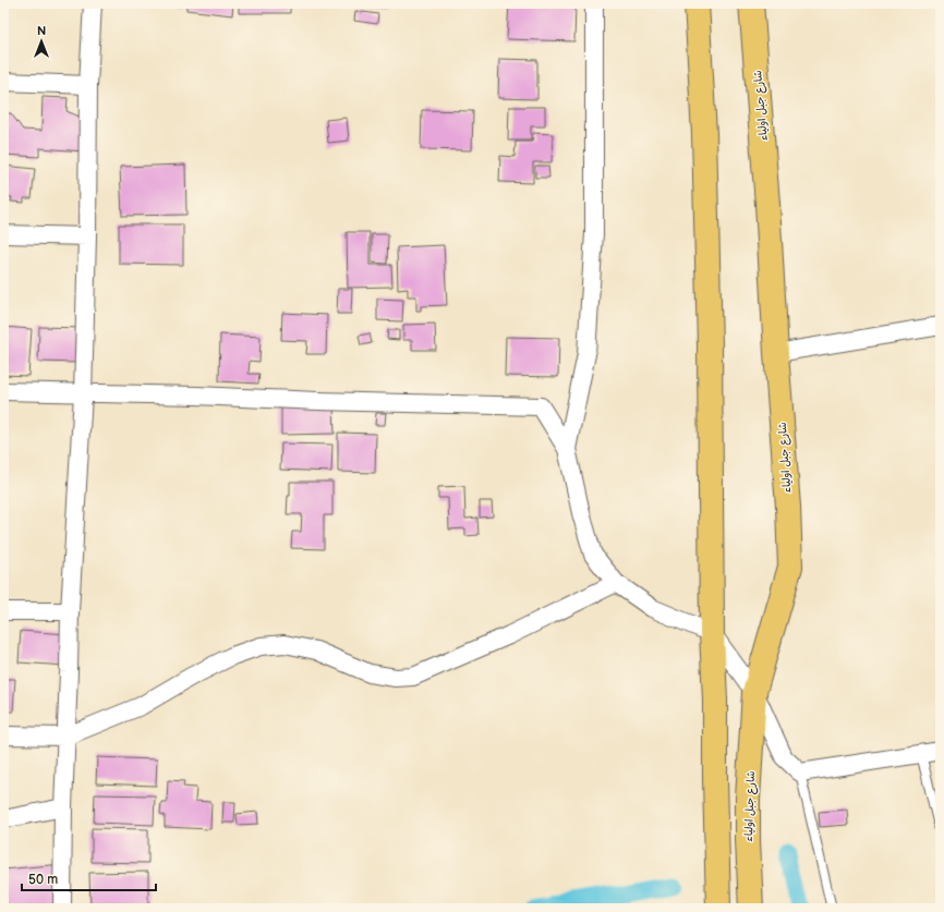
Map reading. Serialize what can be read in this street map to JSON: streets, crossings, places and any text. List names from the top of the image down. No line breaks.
{"streets":{"highway":["شارع جبل اولياء"]},"scale_bar":"50 m","north":"top"}
